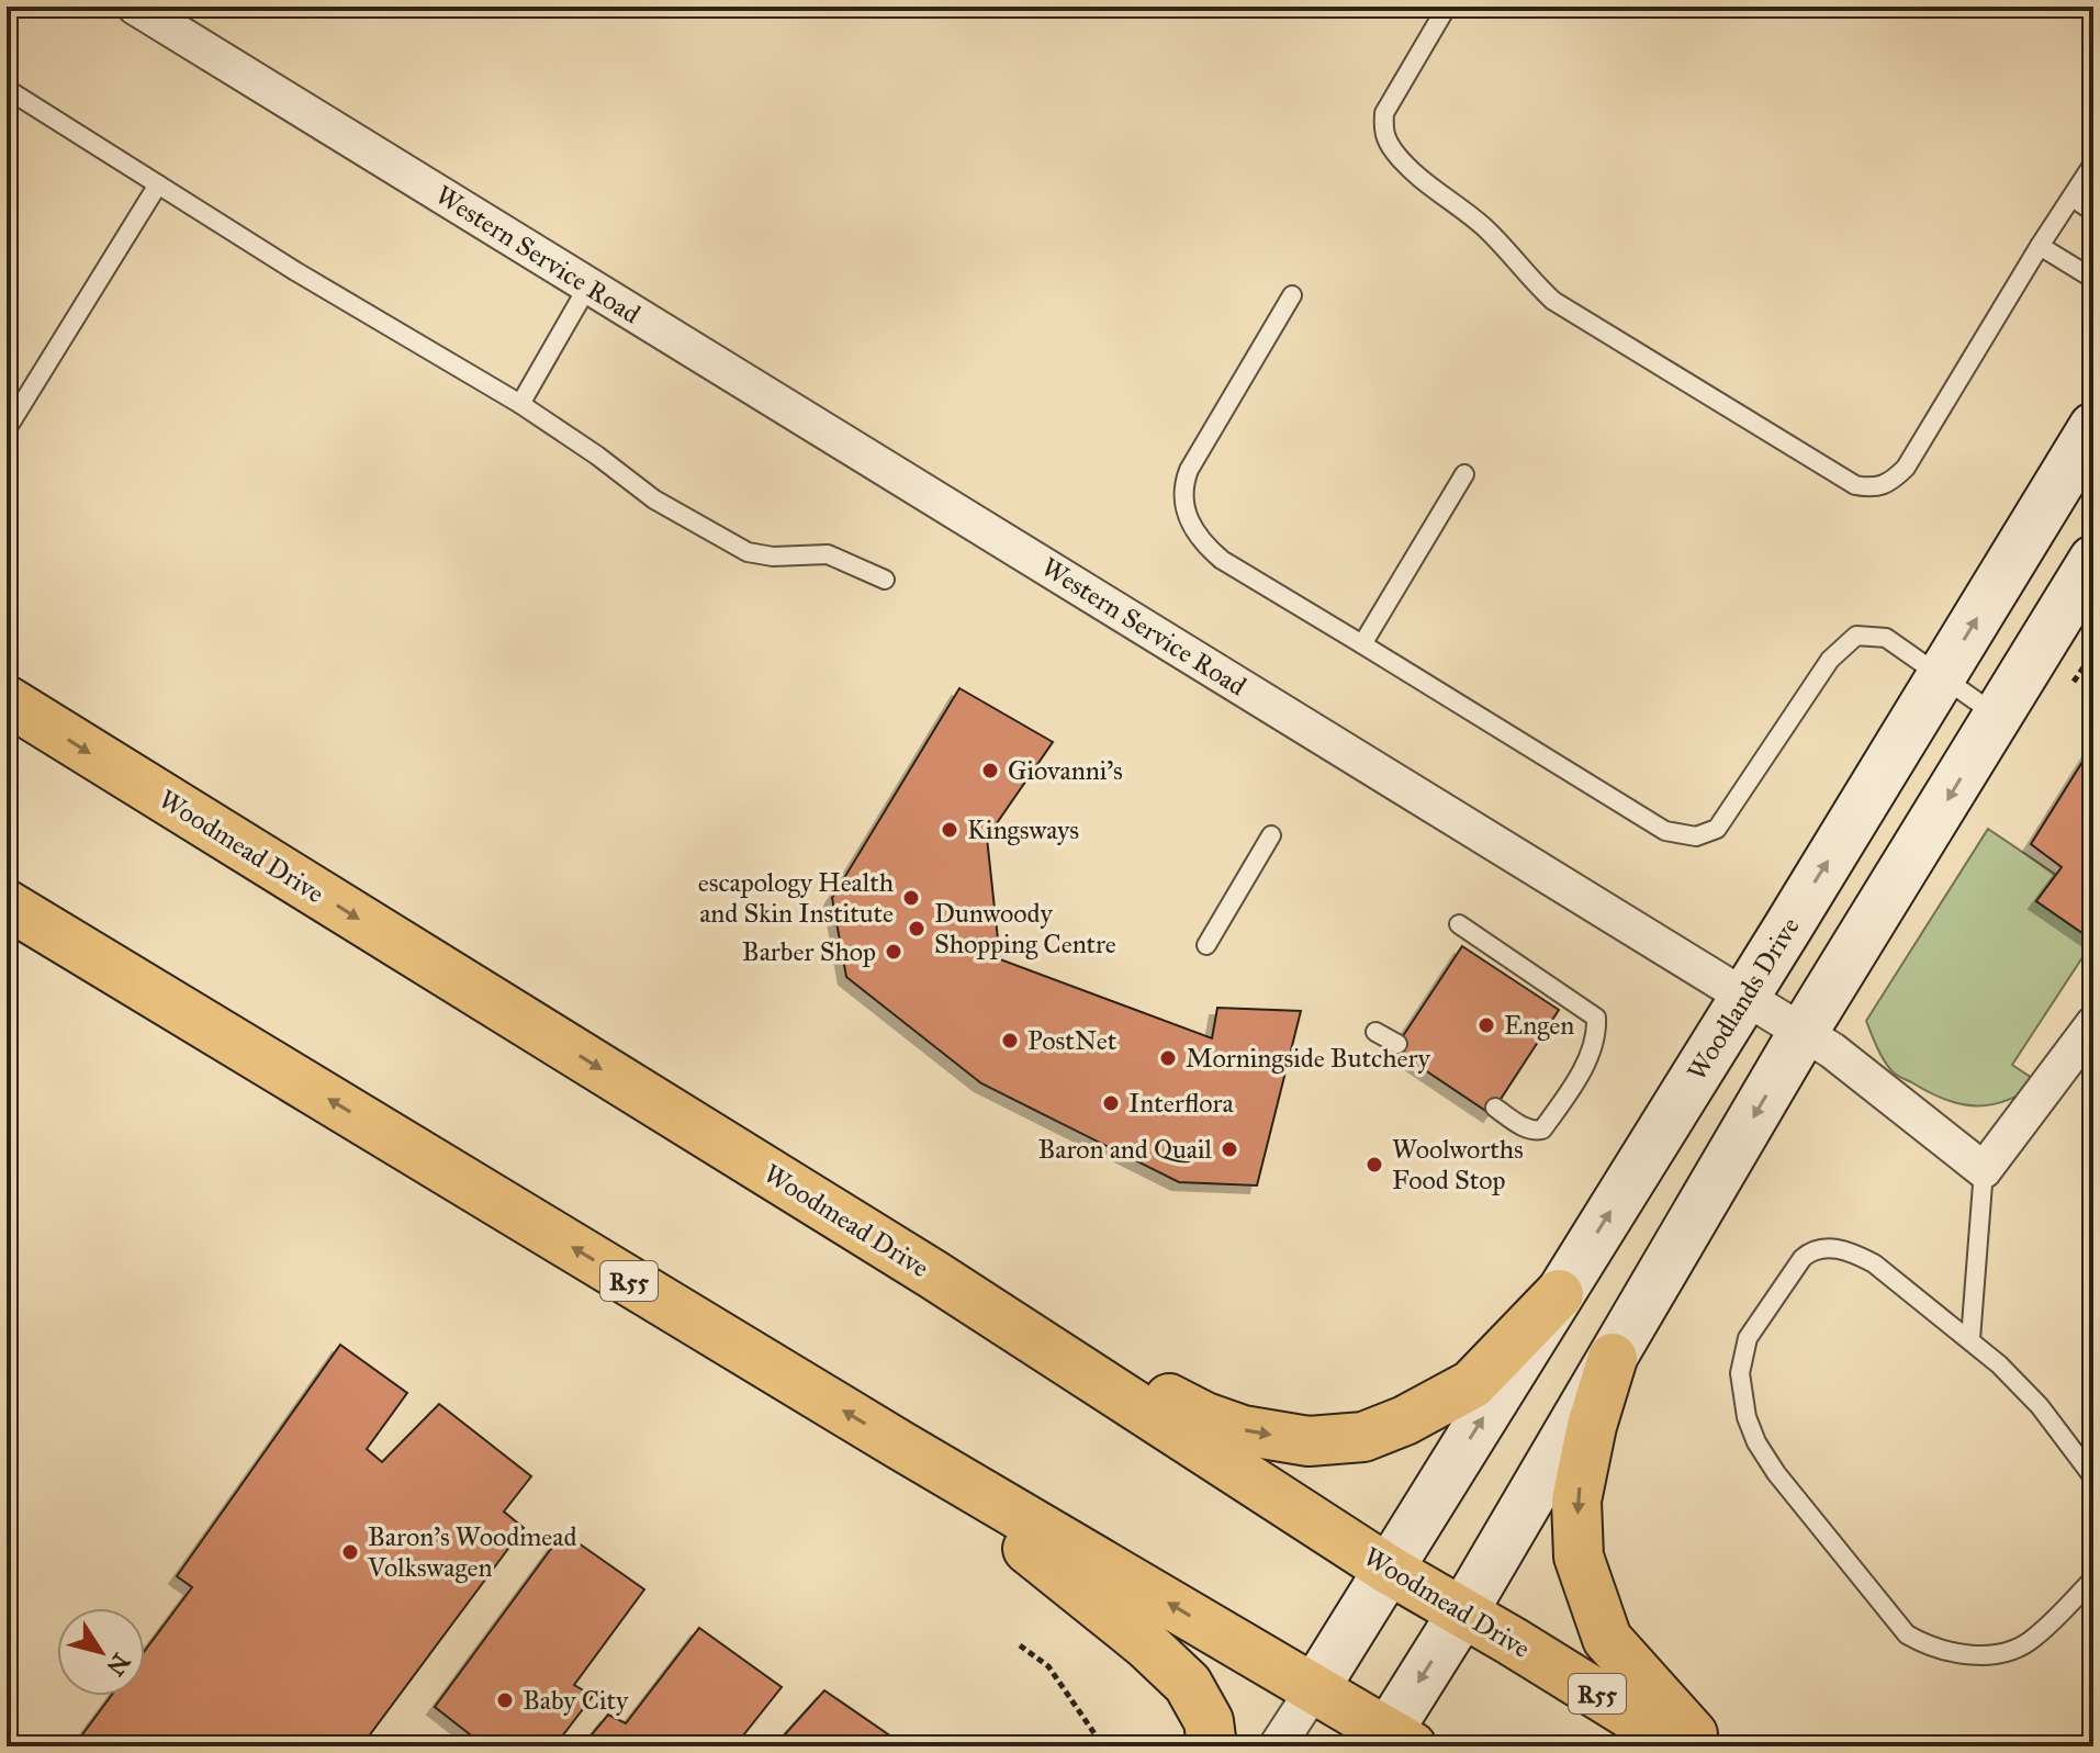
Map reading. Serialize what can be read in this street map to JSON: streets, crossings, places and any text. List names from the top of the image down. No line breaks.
{"streets":{"main road":["Woodmead Drive","Woodlands Drive","R55"],"street":["Western Service Road"]},"crossings":[["Western Service Road","Woodlands Drive"],["Woodmead Drive","Woodlands Drive"],["Woodlands Drive","R55"]],"places":["Giovanni's","Kingsways","escapology Health and Skin Institute","Dunwoody Shopping Centre","Barber Shop","Engen","PostNet","Morningside Butchery","Interflora","Baron and Quail","Woolworths Food Stop","Baron's Woodmead Volkswagen","Baby City"],"north":"bottom right"}
